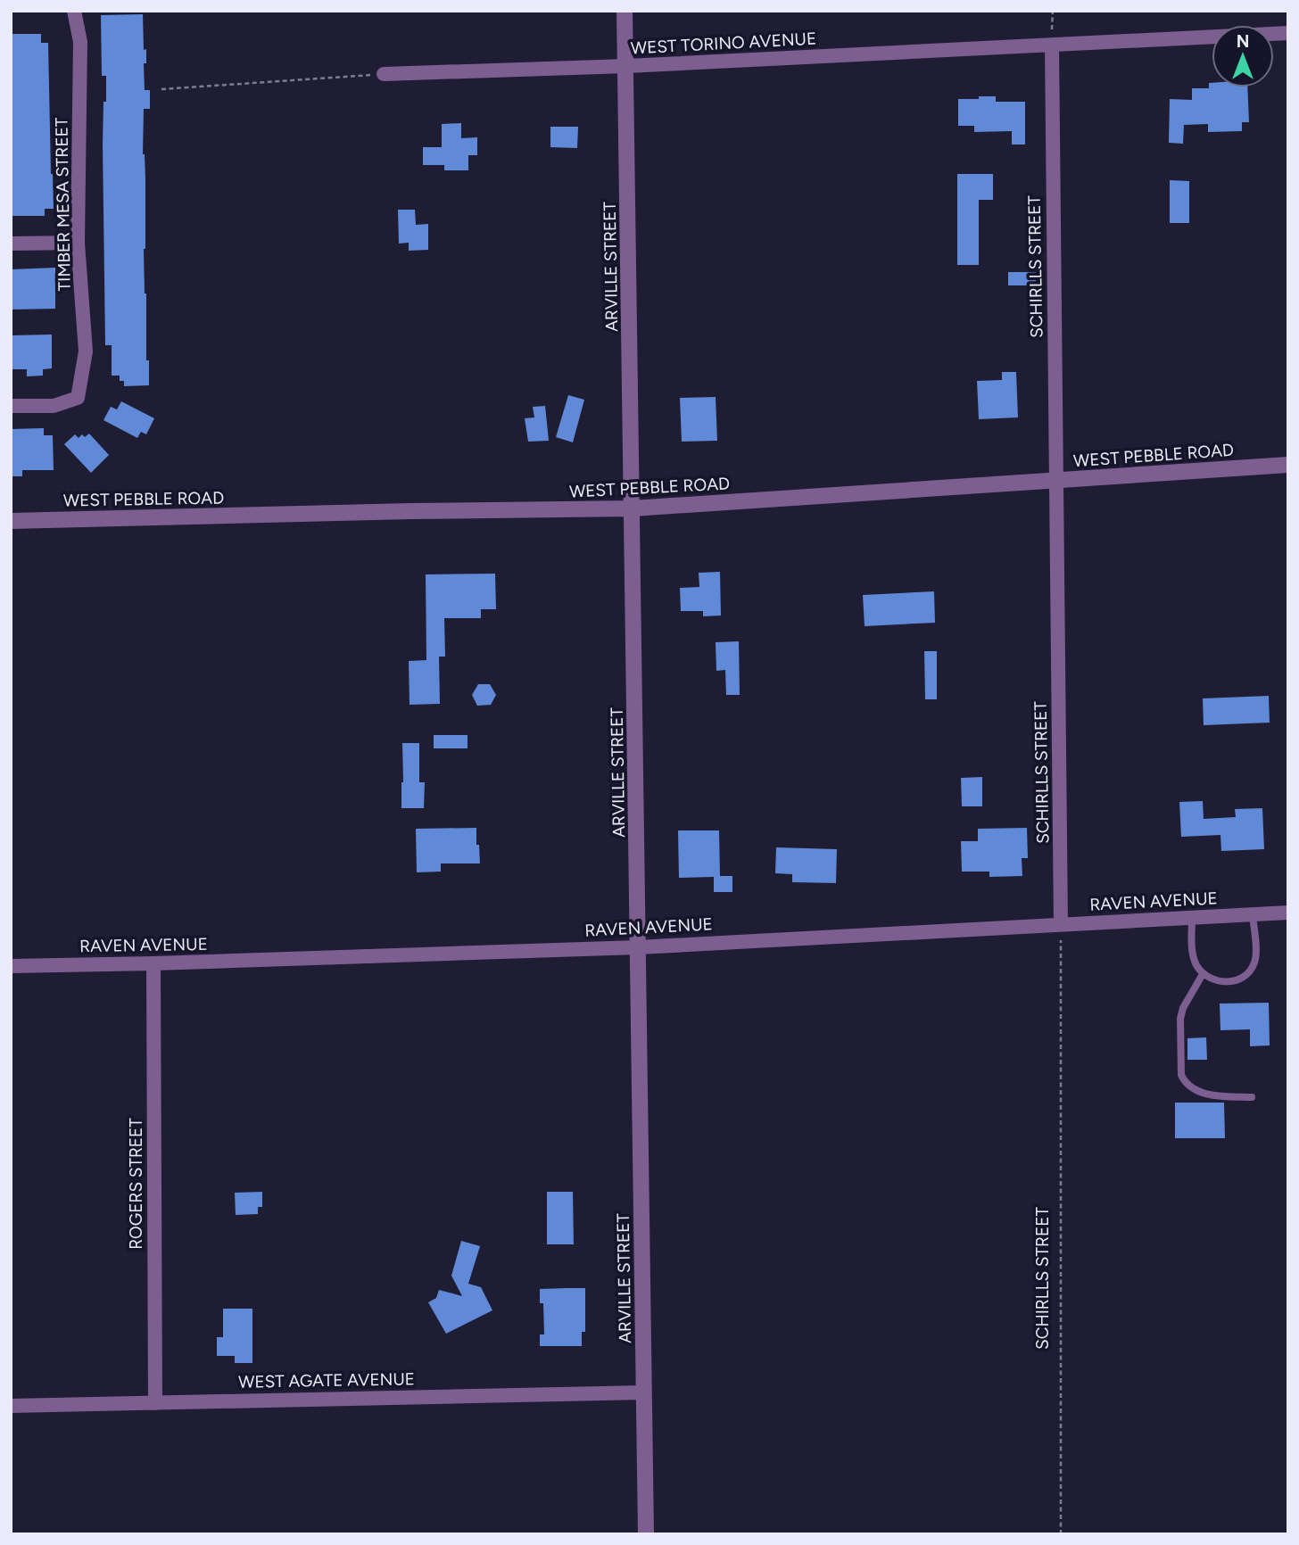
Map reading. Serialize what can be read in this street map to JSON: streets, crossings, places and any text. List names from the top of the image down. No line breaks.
{"streets":{"street":["WEST TORINO AVENUE","TIMBER MESA STREET","ARVILLE STREET","SCHIRLLS STREET","WEST PEBBLE ROAD","RAVEN AVENUE","ROGERS STREET","WEST AGATE AVENUE"]},"crossings":[["WEST TORINO AVENUE","ARVILLE STREET"],["WEST TORINO AVENUE","SCHIRLLS STREET"],["ARVILLE STREET","WEST PEBBLE ROAD"],["ARVILLE STREET","RAVEN AVENUE"],["ARVILLE STREET","WEST AGATE AVENUE"],["SCHIRLLS STREET","WEST PEBBLE ROAD"],["SCHIRLLS STREET","RAVEN AVENUE"],["RAVEN AVENUE","ROGERS STREET"],["ROGERS STREET","WEST AGATE AVENUE"]],"north":"top"}
